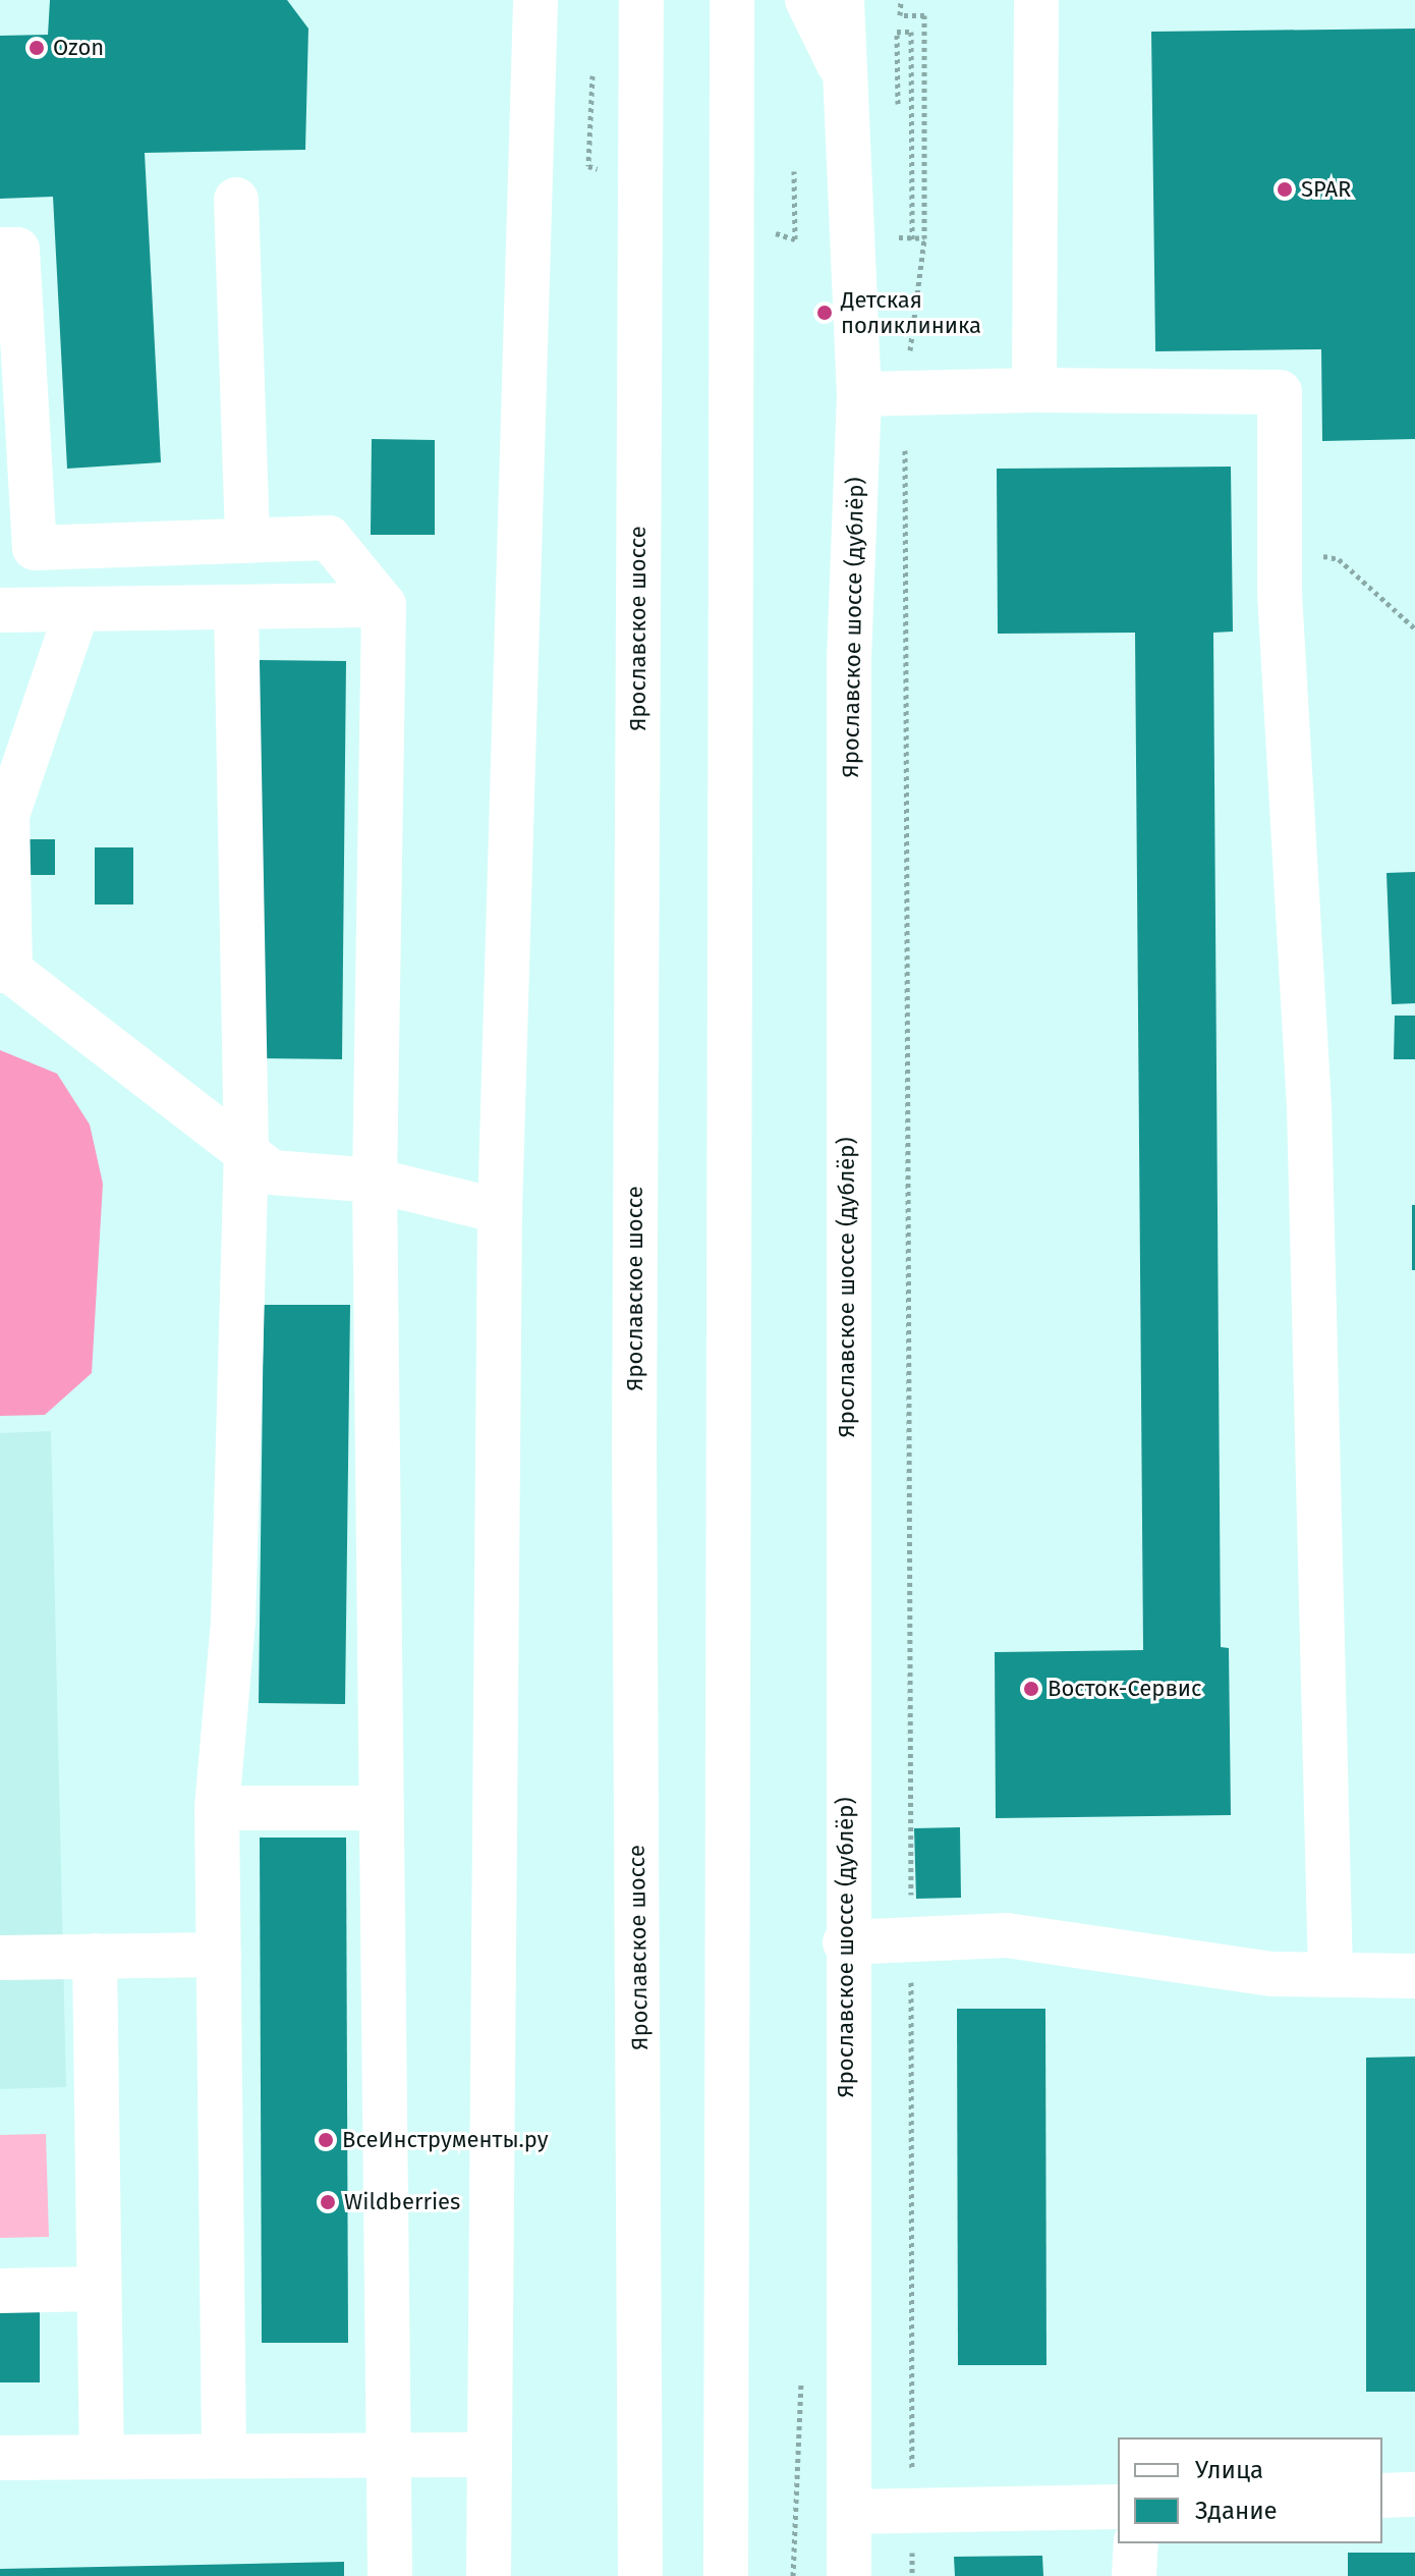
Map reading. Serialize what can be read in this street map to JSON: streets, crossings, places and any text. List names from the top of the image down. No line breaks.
{"streets":{"street":["Ярославское шоссе (дублёр)","Ярославское шоссе"]},"places":["Ozon","SPAR","Детская поликлиника","Восток-Сервис","ВсеИнструменты.ру","Wildberries"],"legend":["Улица","Здание"]}
